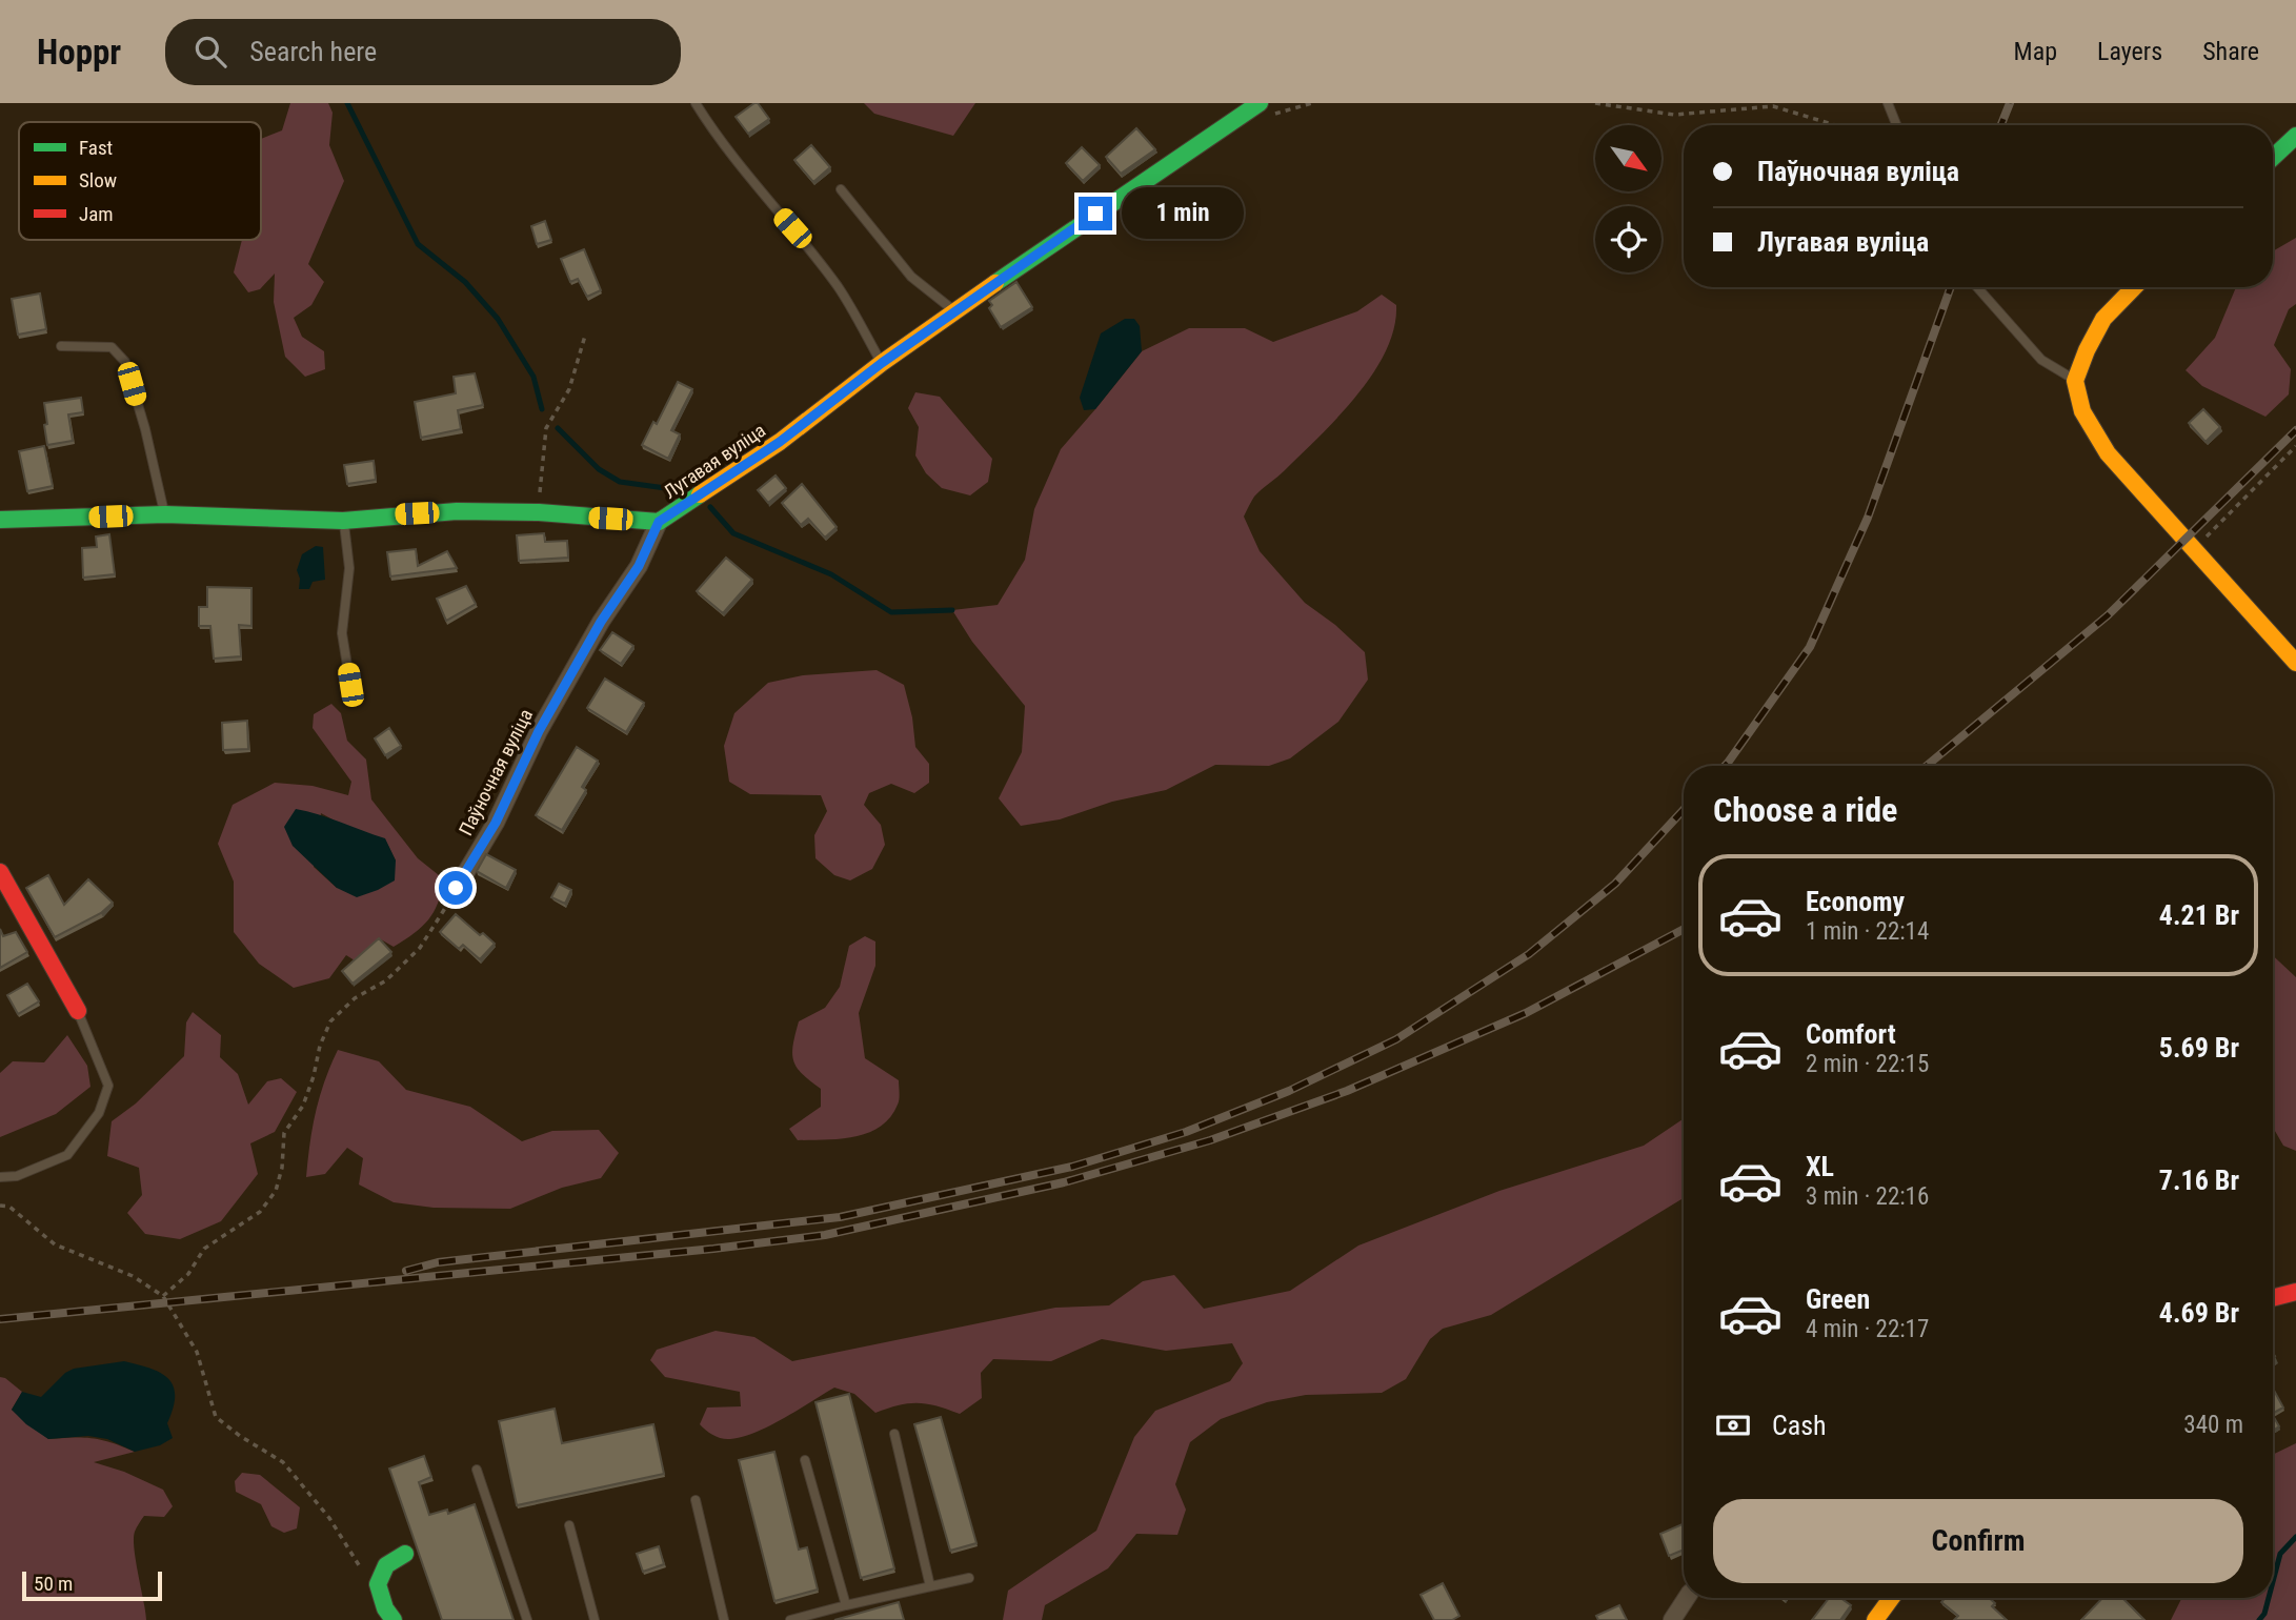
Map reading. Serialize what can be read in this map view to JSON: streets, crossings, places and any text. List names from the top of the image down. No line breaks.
{"streets":{"street":["Лугавая вуліца","Паўночная вуліца"]},"crossings":[["Лугавая вуліца","Паўночная вуліца"]],"legend":["Fast","Slow","Jam"],"scale_bar":"50 m","north":"bottom right","page":{"header":"Hoppr","search":"Search here","nav":["Map","Layers","Share"],"banner":["Паўночная вуліца","Лугавая вуліца"],"bubble":"1 min","heading":"Choose a ride","list":[{"name":"Economy","note":"1 min · 22:14","value":"4.21 Br"},{"name":"Comfort","note":"2 min · 22:15","value":"5.69 Br"},{"name":"XL","note":"3 min · 22:16","value":"7.16 Br"},{"name":"Green","note":"4 min · 22:17","value":"4.69 Br"}],"pay":["Cash","340 m"],"buttons":"Confirm","scale":"50 m"}}
